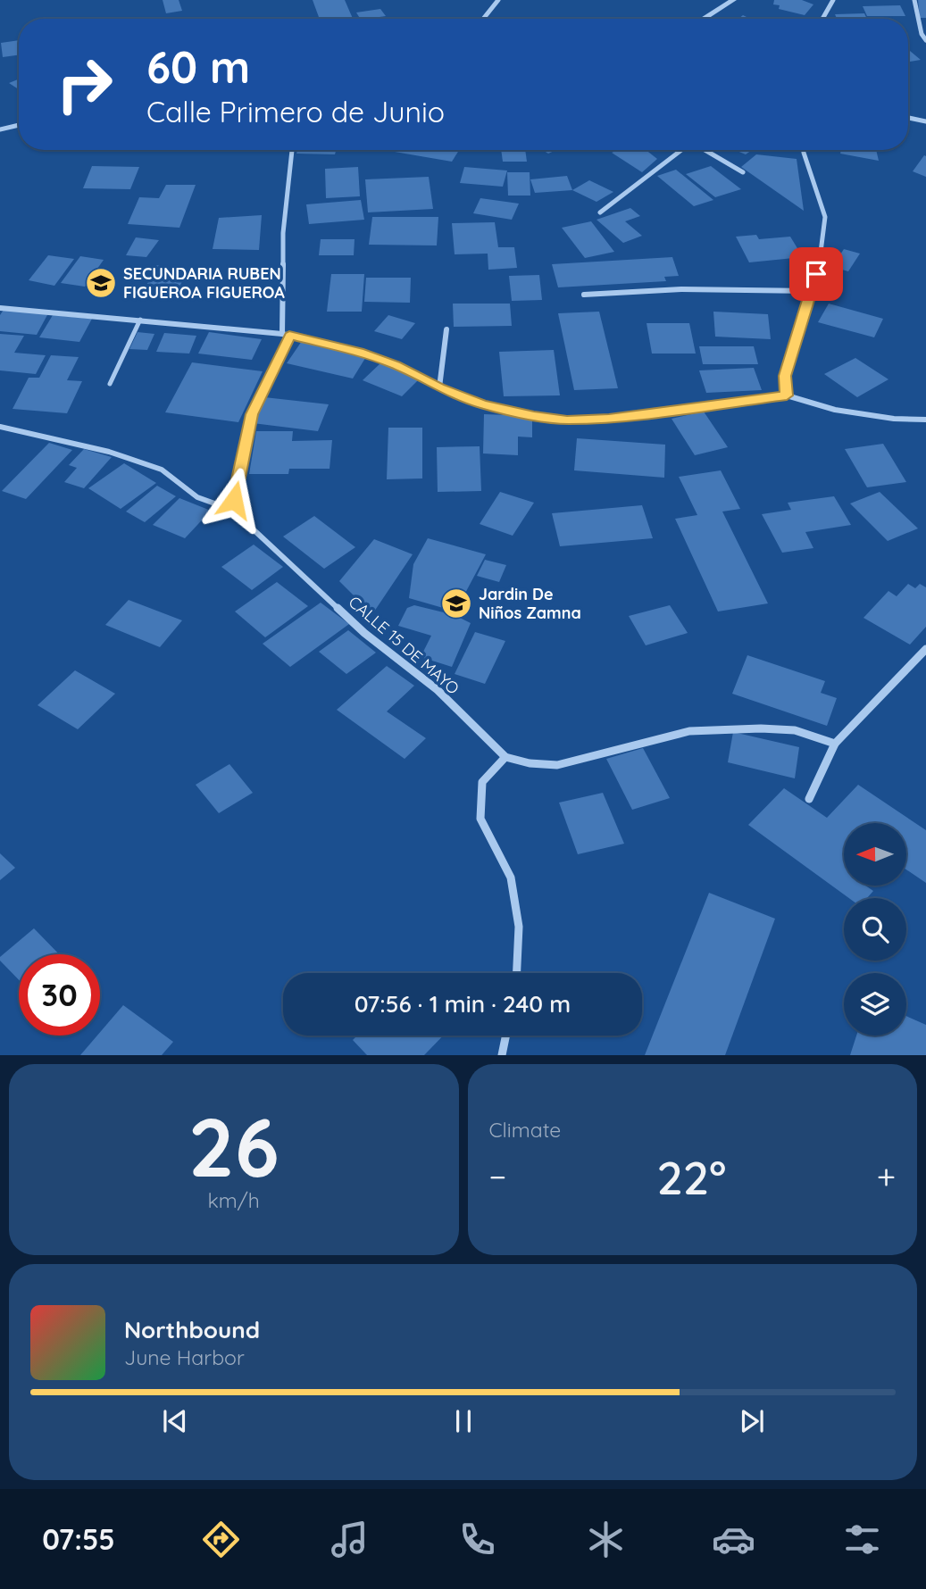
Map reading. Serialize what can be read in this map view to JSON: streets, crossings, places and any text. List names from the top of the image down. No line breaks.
{"streets":{"street":["CALLE 15 DE MAYO"]},"places":{"school or university":["SECUNDARIA RUBEN FIGUEROA FIGUEROA","Jardin De Niños Zamna"]},"north":"left","page":{"turn":["60 m","Calle Primero de Junio"],"limit":"30","trip":"07:56 · 1 min · 240 m","tile":[["26","km/h"],"Climate"],"heat":["−","22°","+"],"song":["Northbound","June Harbor"],"tabs":"07:55"}}
